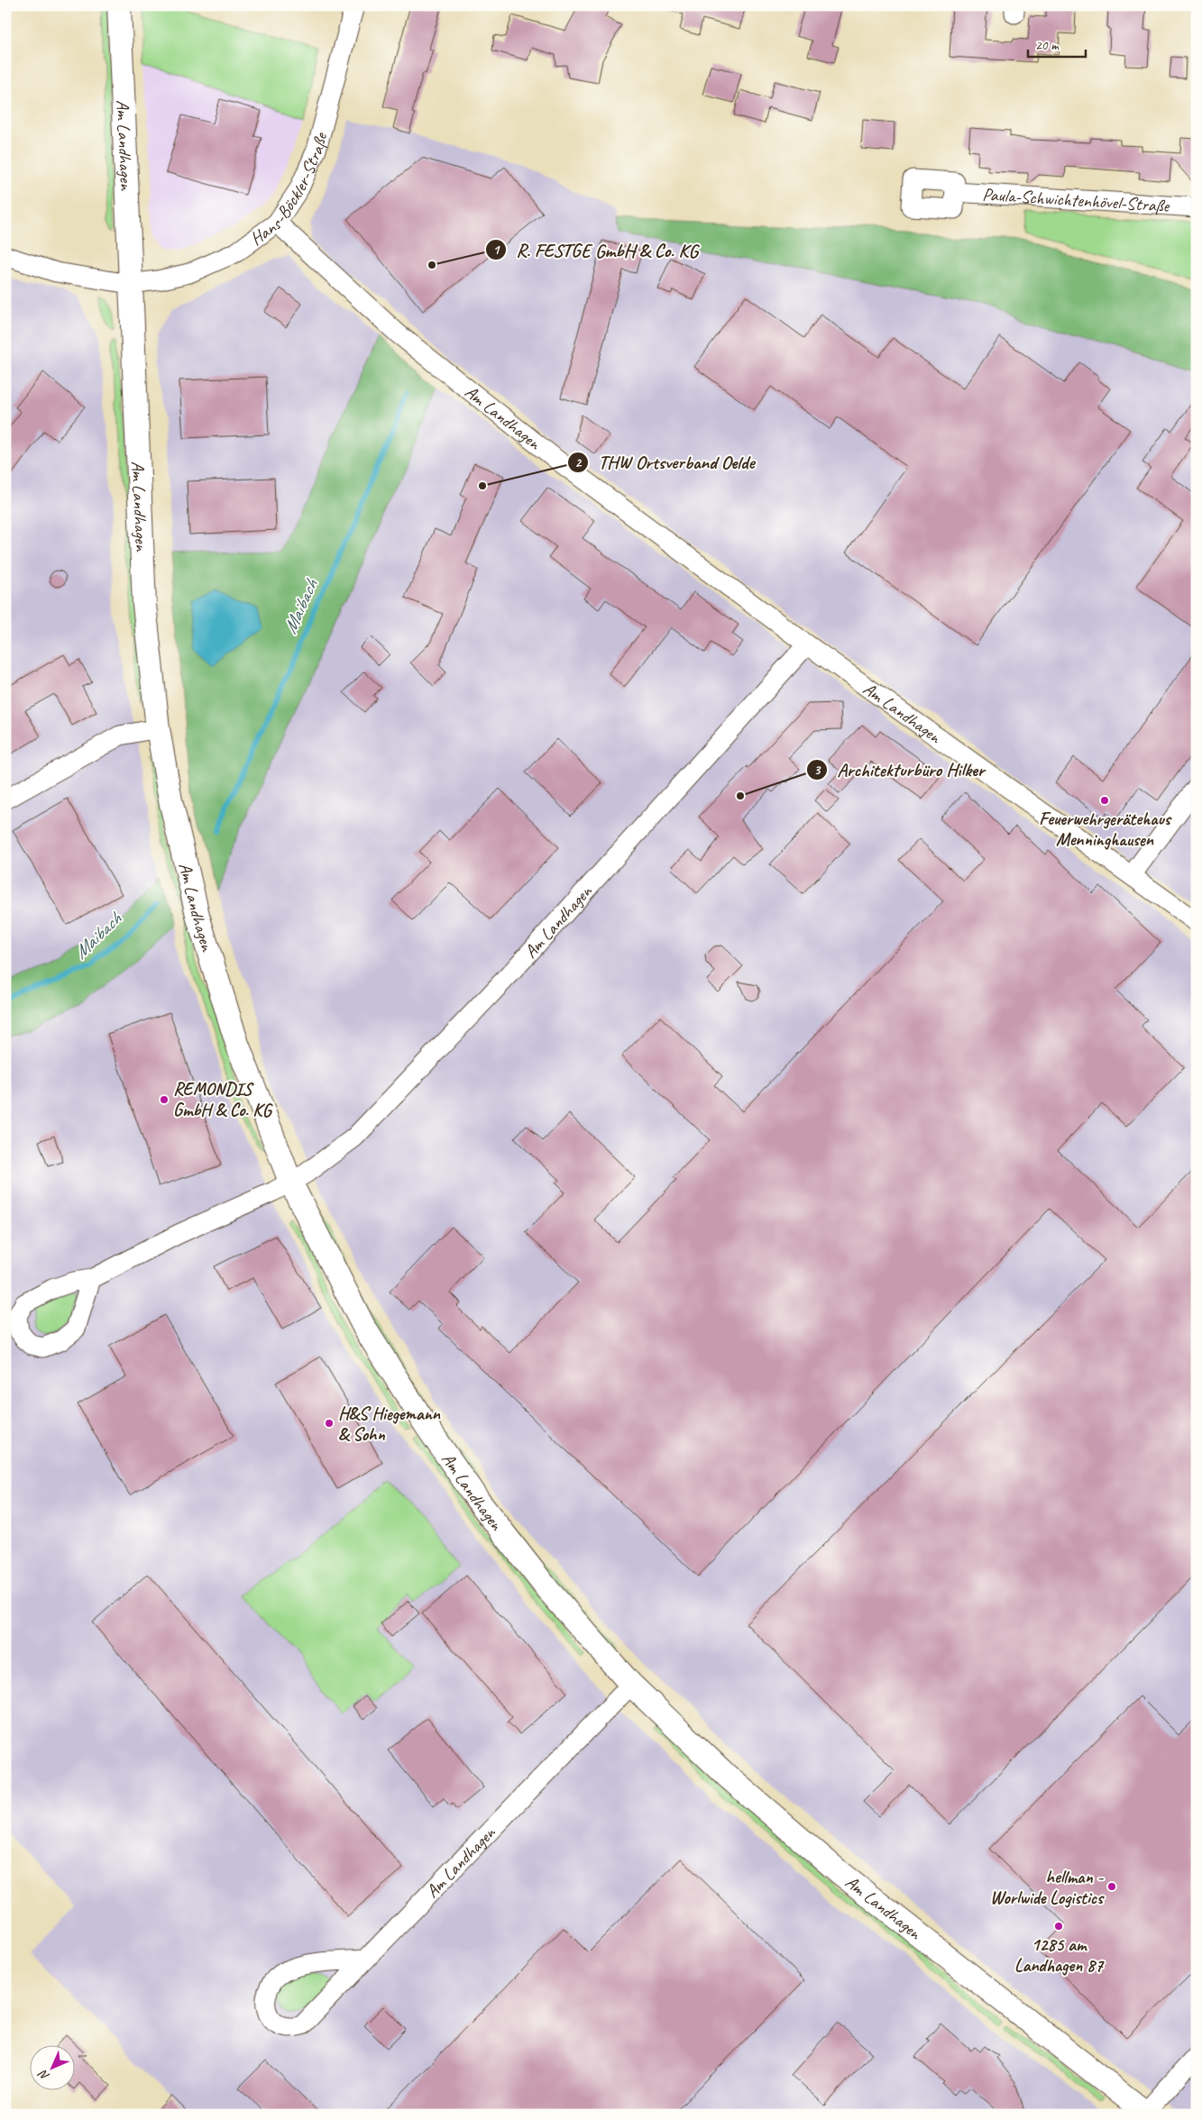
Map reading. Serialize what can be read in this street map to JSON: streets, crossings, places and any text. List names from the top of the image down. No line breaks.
{"streets":{"street":["Am Landhagen","Hans-Böckler-Straße","Paula-Schwichtenhövel-Straße"]},"crossings":[["Am Landhagen","Hans-Böckler-Straße"]],"water":["Maibach"],"places":["R. FESTGE GmbH & Co. KG","THW Ortsverband Oelde","Architekturbüro Hilker","Feuerwehrgerätehaus Menninghausen","REMONDIS GmbH & Co. KG","H&S Hiegemann & Sohn","hellman - Worlwide Logistics","1285 am Landhagen 87"],"scale_bar":"20 m","north":"bottom left"}
